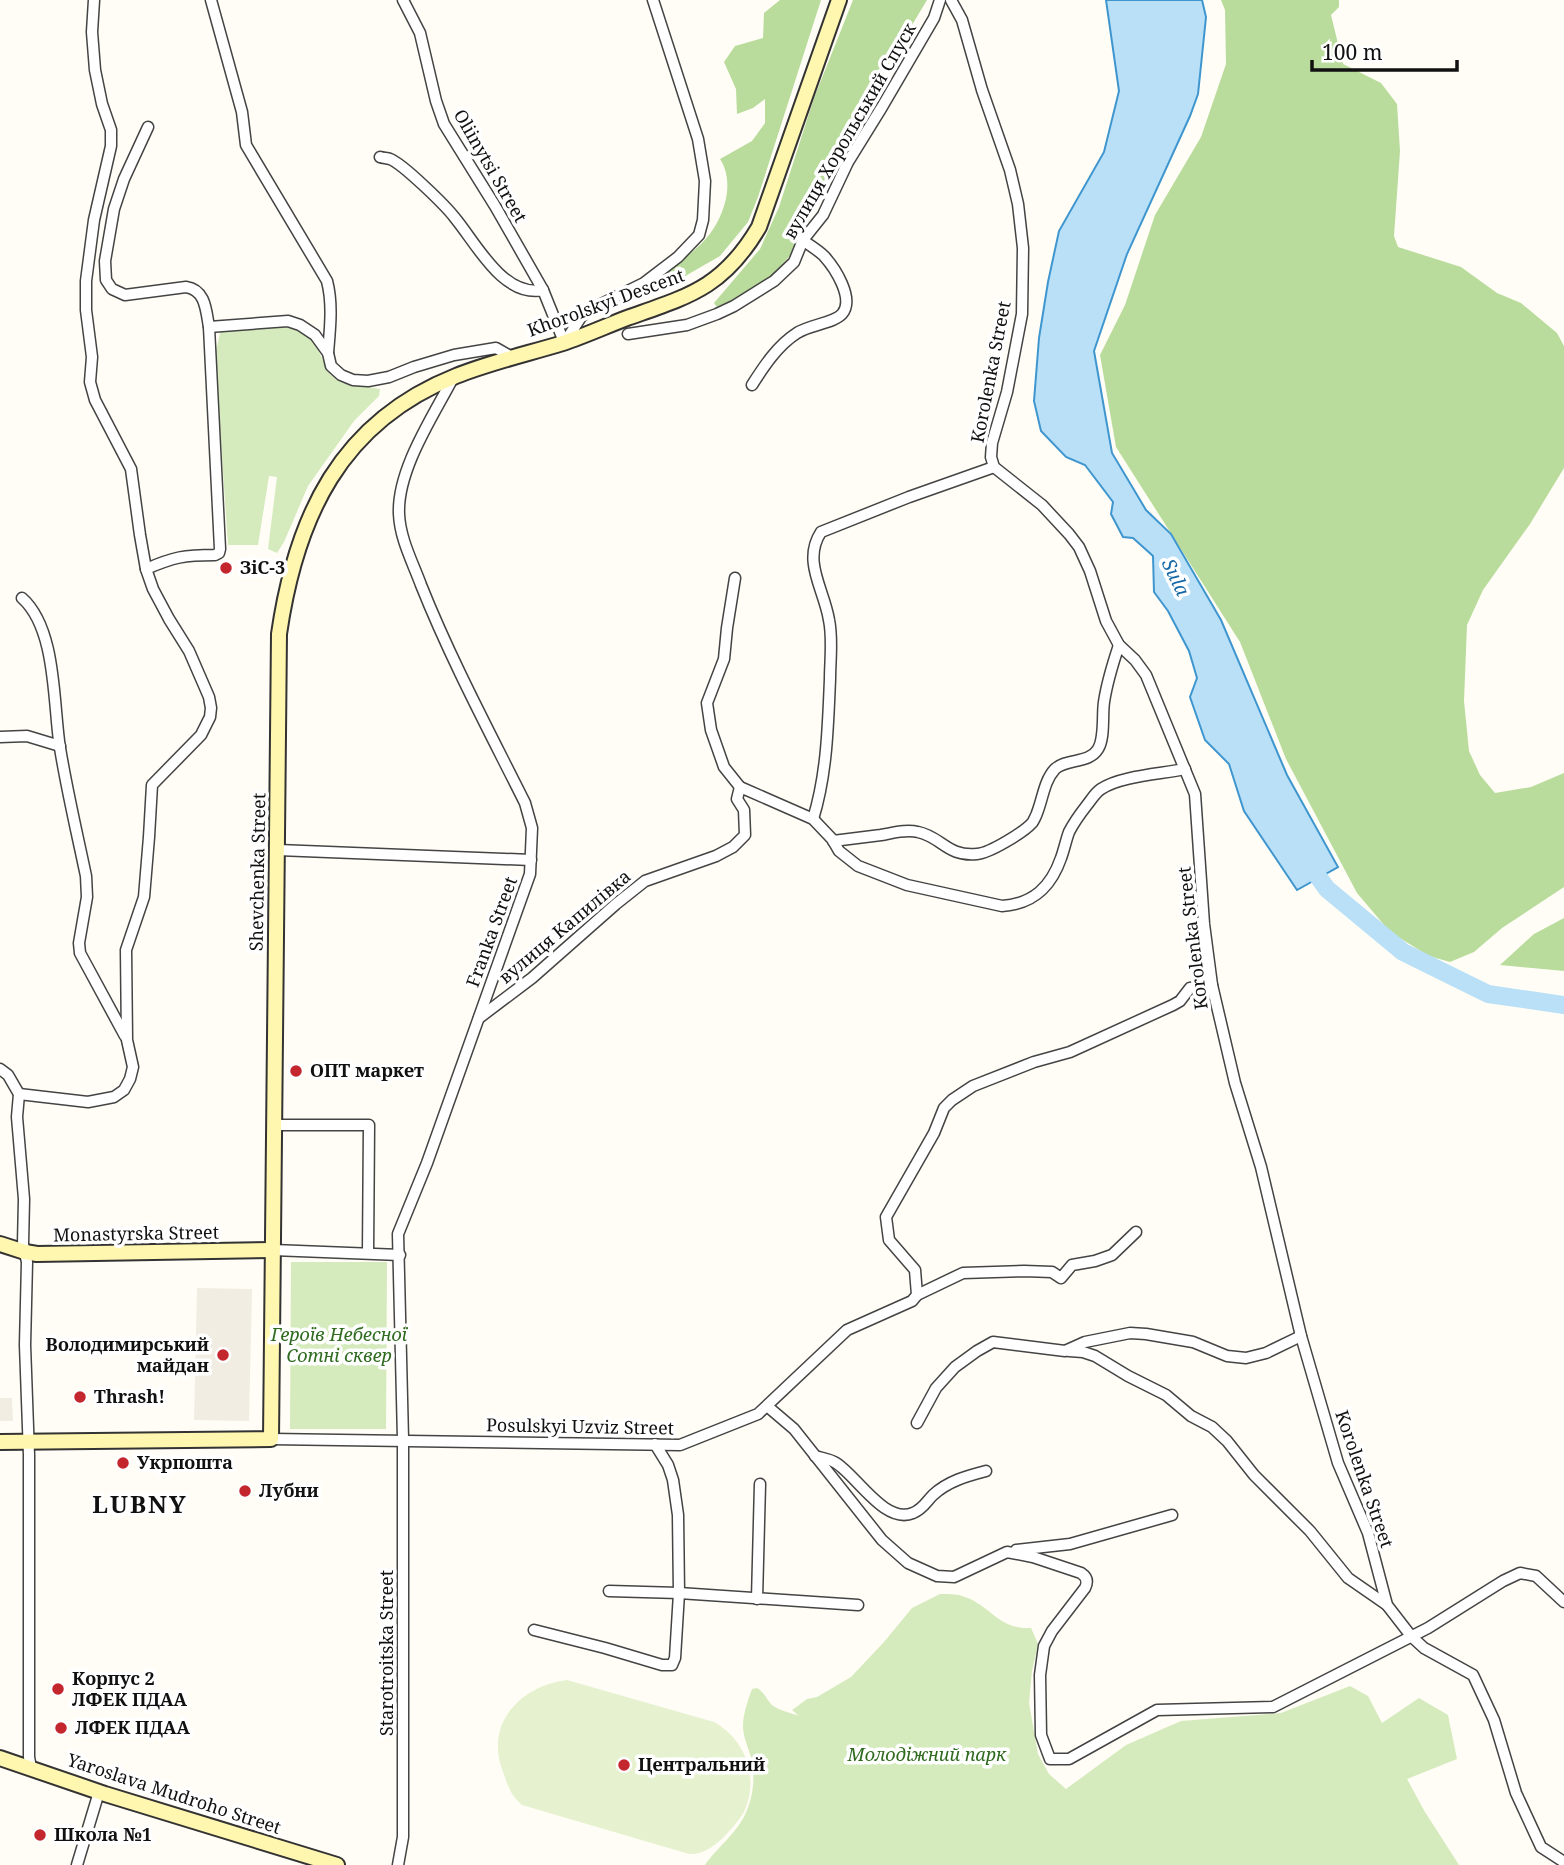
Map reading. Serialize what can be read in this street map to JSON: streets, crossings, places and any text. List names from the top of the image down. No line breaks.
{"streets":{"main road":["Khorolskyi Descent","Shevchenka Street","Monastyrska Street","Yaroslava Mudroho Street"],"street":["вулиця Хорольський Спуск","Oliinytsi Street","Korolenka Street","вулиця Капилівка","Franka Street","Posulskyi Uzviz Street","Starotroitska Street"]},"crossings":[["Oliinytsi Street","Khorolskyi Descent"],["Khorolskyi Descent","Shevchenka Street"],["Khorolskyi Descent","Franka Street"],["Shevchenka Street","Franka Street"],["Shevchenka Street","Monastyrska Street"],["Shevchenka Street","Posulskyi Uzviz Street"],["вулиця Капилівка","Franka Street"],["Franka Street","Posulskyi Uzviz Street"],["Franka Street","Starotroitska Street"],["Posulskyi Uzviz Street","Starotroitska Street"]],"districts":["LUBNY"],"water":["Sula"],"parks":["Героїв Небесної Сотні сквер","Молодіжний парк"],"places":["ЗіС-3","ОПТ маркет","Володимирський майдан","Thrash!","Укрпошта","Лубни","Корпус 2 ЛФЕК ПДАА","ЛФЕК ПДАА","Центральний","Школа №1"],"scale_bar":"100 m"}
